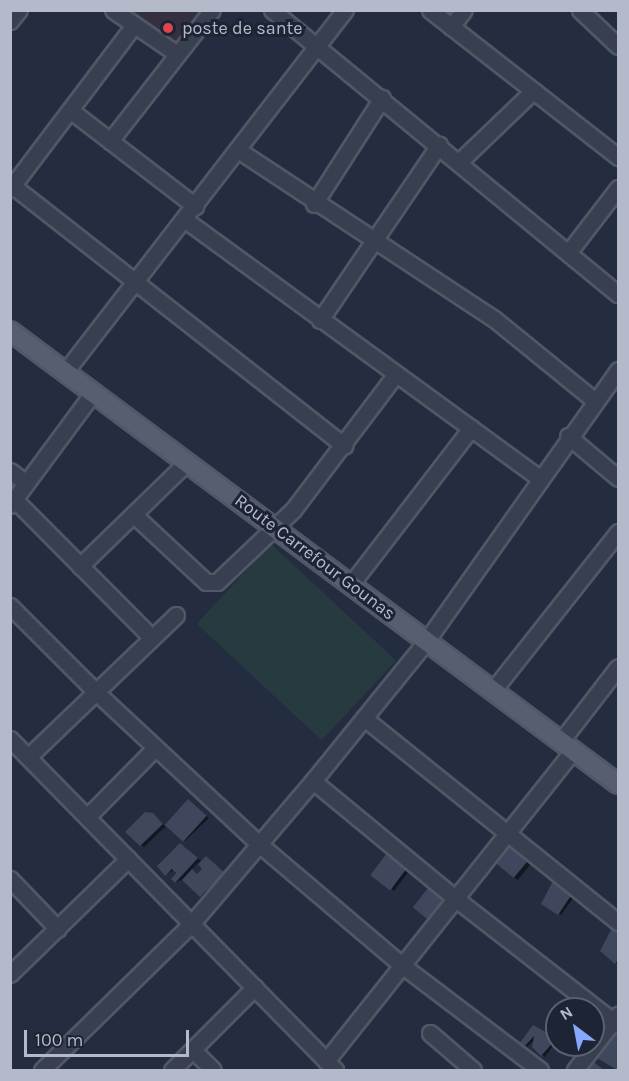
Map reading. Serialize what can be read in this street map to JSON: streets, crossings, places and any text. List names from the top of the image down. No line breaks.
{"streets":{"main road":["Route Carrefour Gounas"]},"places":["poste de sante"],"scale_bar":"100 m","north":"top left"}
